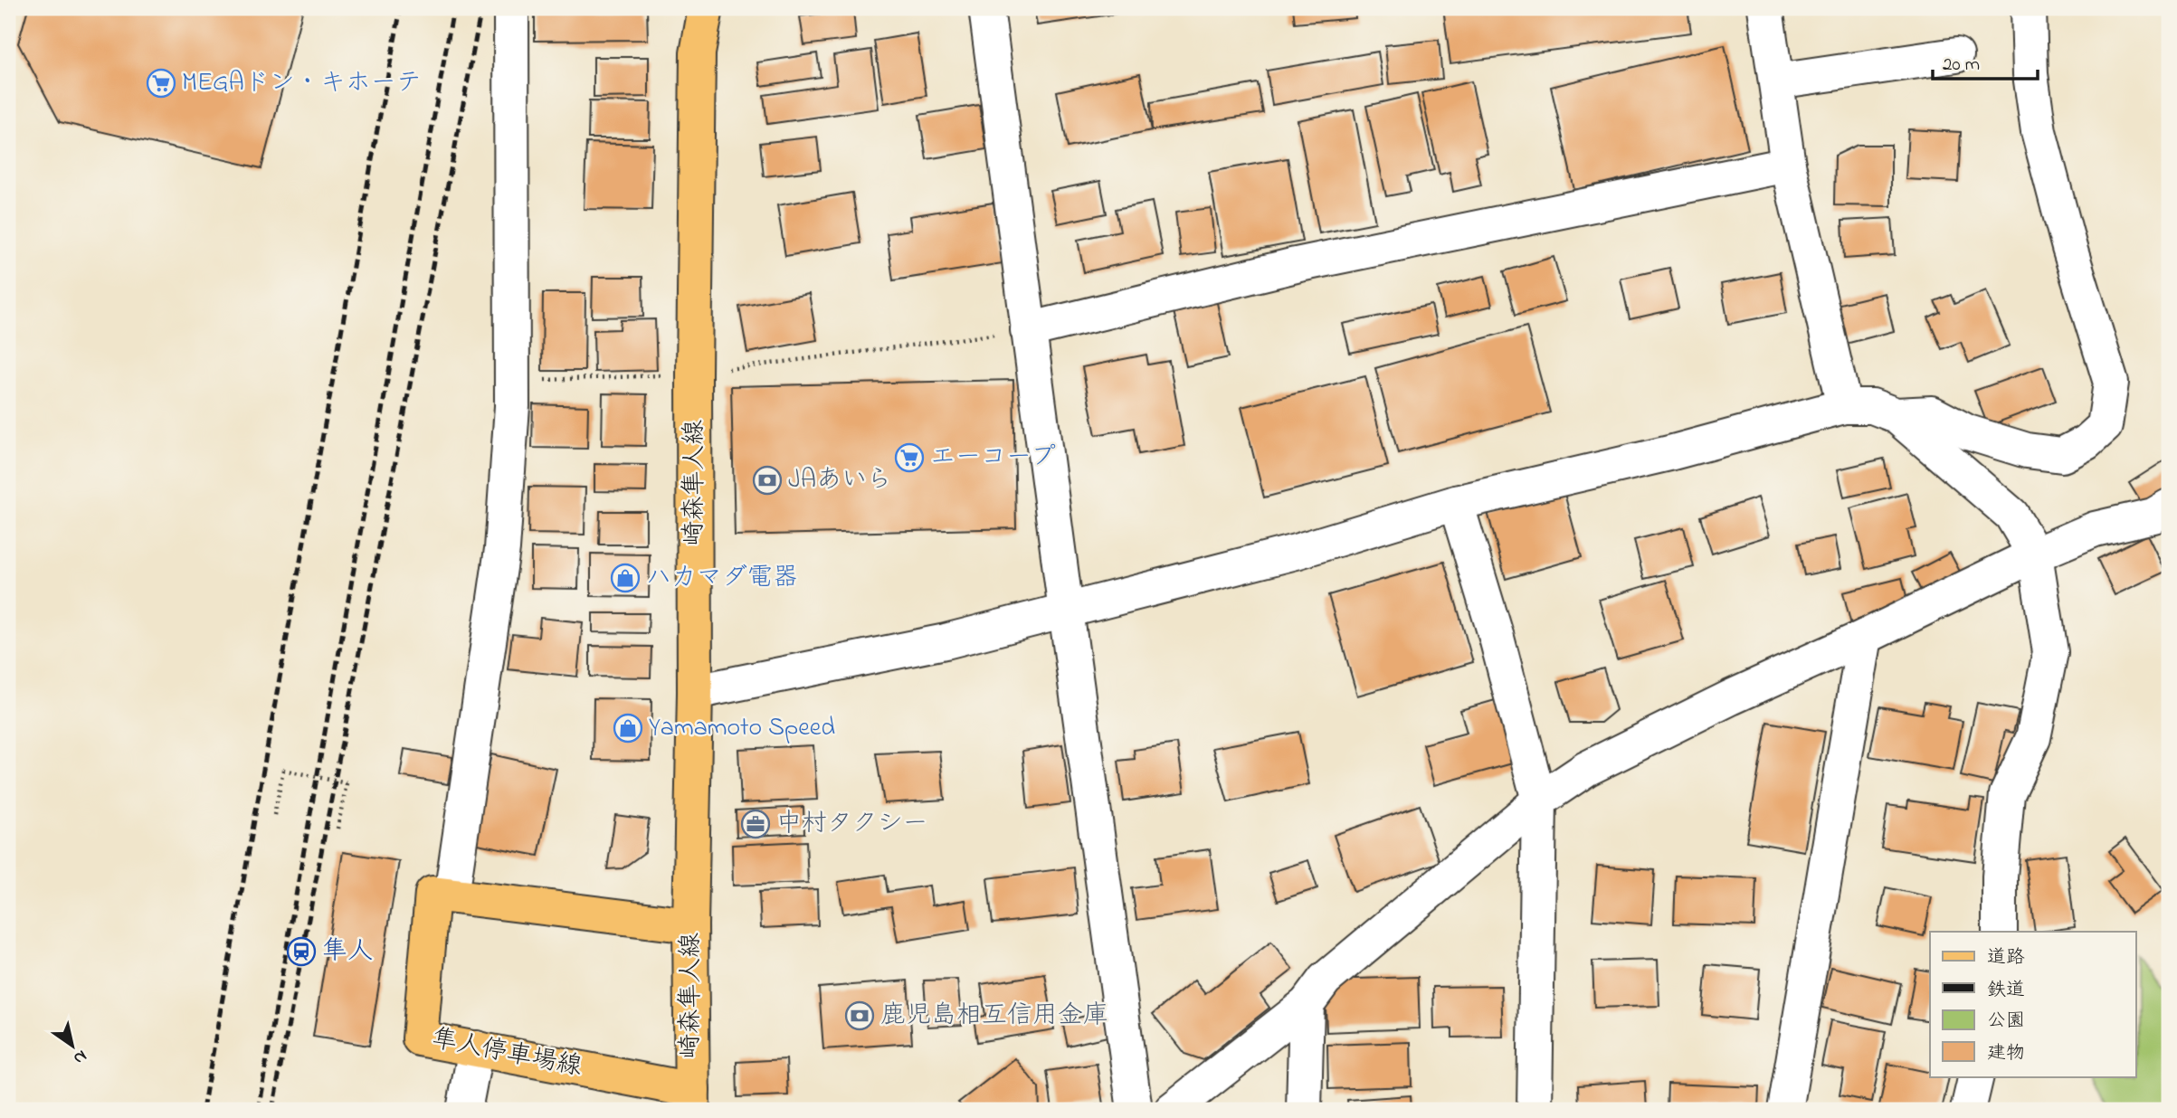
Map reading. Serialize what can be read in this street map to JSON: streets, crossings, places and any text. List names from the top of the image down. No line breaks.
{"streets":{"main road":["崎森隼人線","隼人停車場線"]},"crossings":[["崎森隼人線","隼人停車場線"]],"places":{"supermarket":["MEGAドン・キホーテ","エーコープ"],"bank":["JAあいら","鹿児島相互信用金庫"],"shop":["ハカマダ電器","Yamamoto Speed"],"office":["中村タクシー"],"station":["隼人"]},"legend":["道路","鉄道","公園","建物"],"scale_bar":"20 m","north":"bottom right"}
